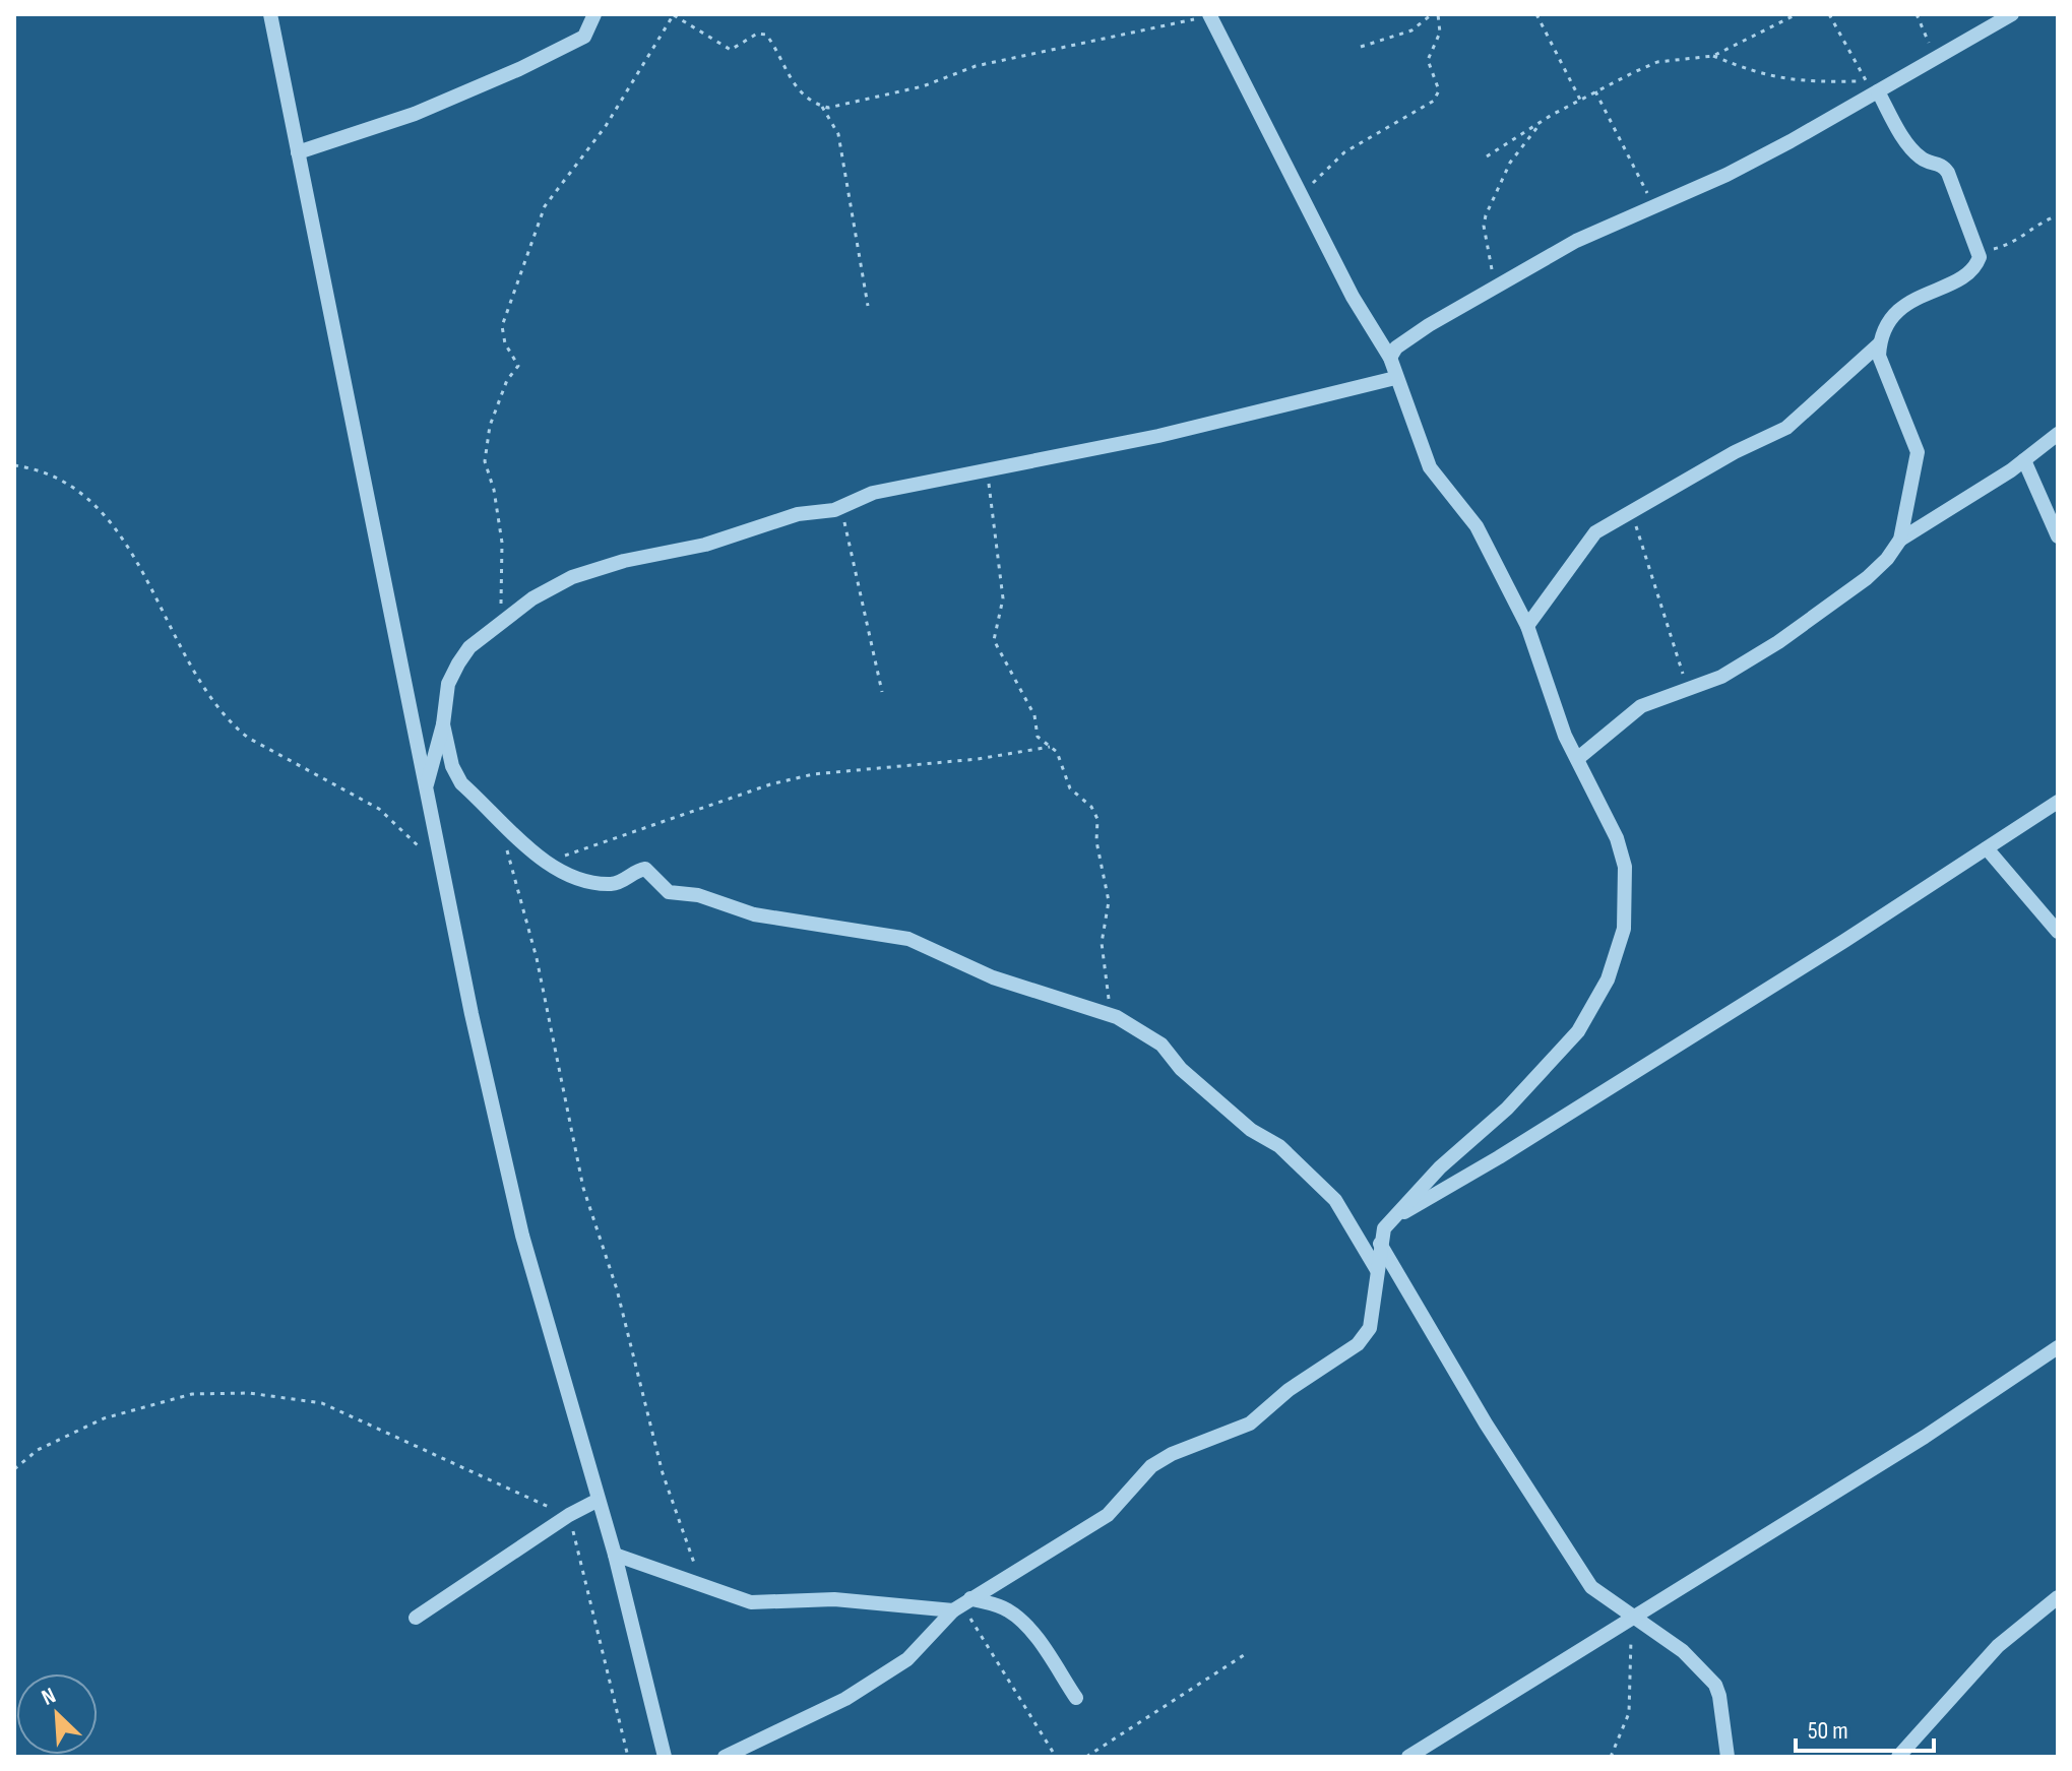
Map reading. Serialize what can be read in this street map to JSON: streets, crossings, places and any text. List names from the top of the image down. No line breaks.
{"scale_bar":"50 m","north":"top left"}
